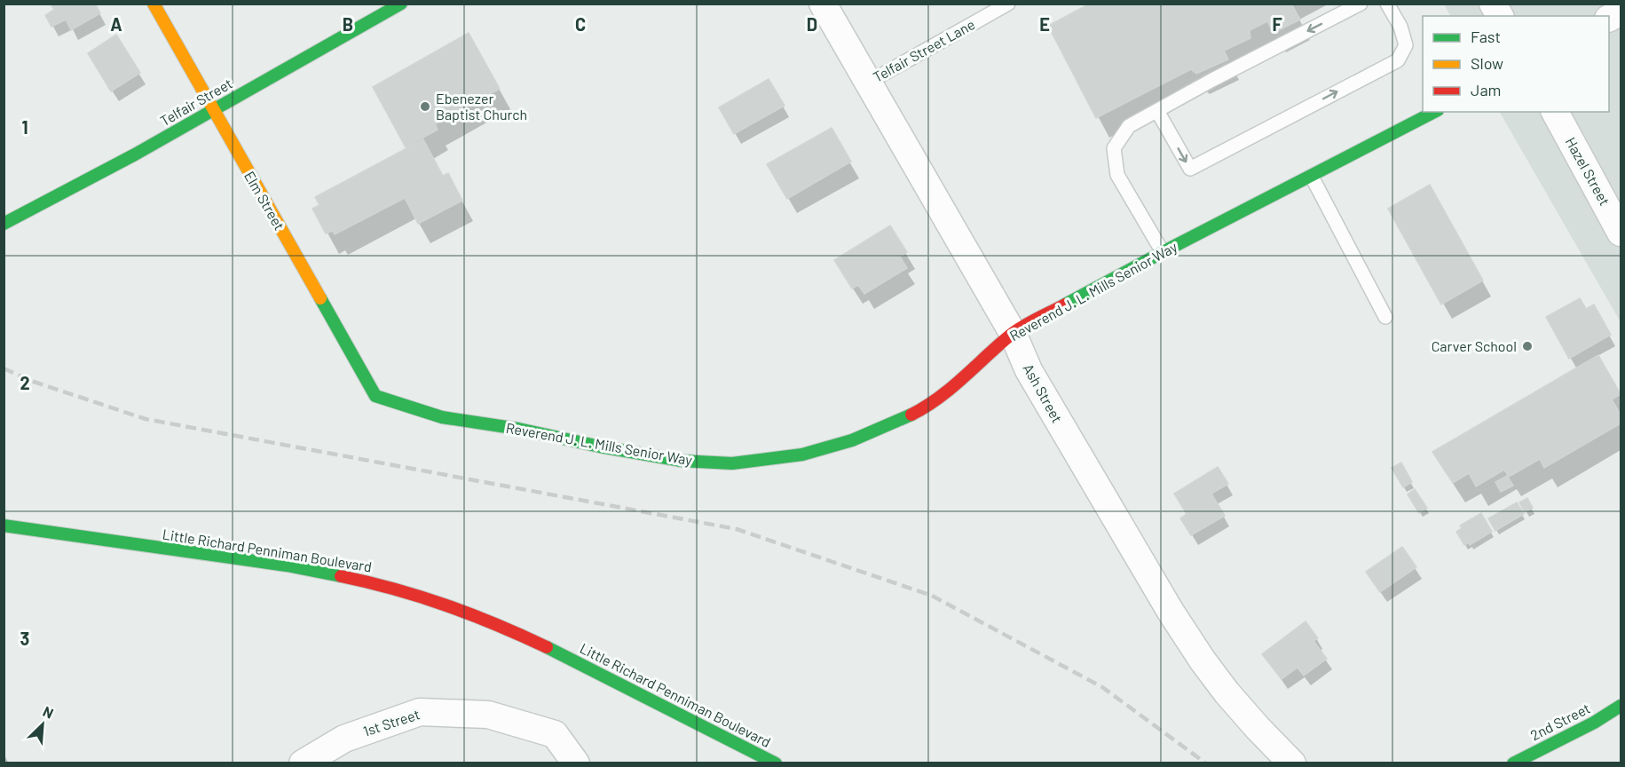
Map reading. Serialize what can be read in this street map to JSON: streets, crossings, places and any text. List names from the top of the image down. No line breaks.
{"streets":{"street":["Telfair Street","Hazel Street","Elm Street","Reverend J. L. Mills Senior Way","Ash Street","Little Richard Penniman Boulevard","2nd Street","1st Street"],"lane":["Telfair Street Lane"]},"crossings":[["Telfair Street Lane","Ash Street"],["Telfair Street","Elm Street"],["Elm Street","Reverend J. L. Mills Senior Way"],["Reverend J. L. Mills Senior Way","Ash Street"]],"places":["Ebenezer Baptist Church","Carver School"],"legend":["Fast","Slow","Jam"],"north":"top right","grid":{"columns":["A","B","C","D","E","F"],"rows":["1","2","3"]}}
